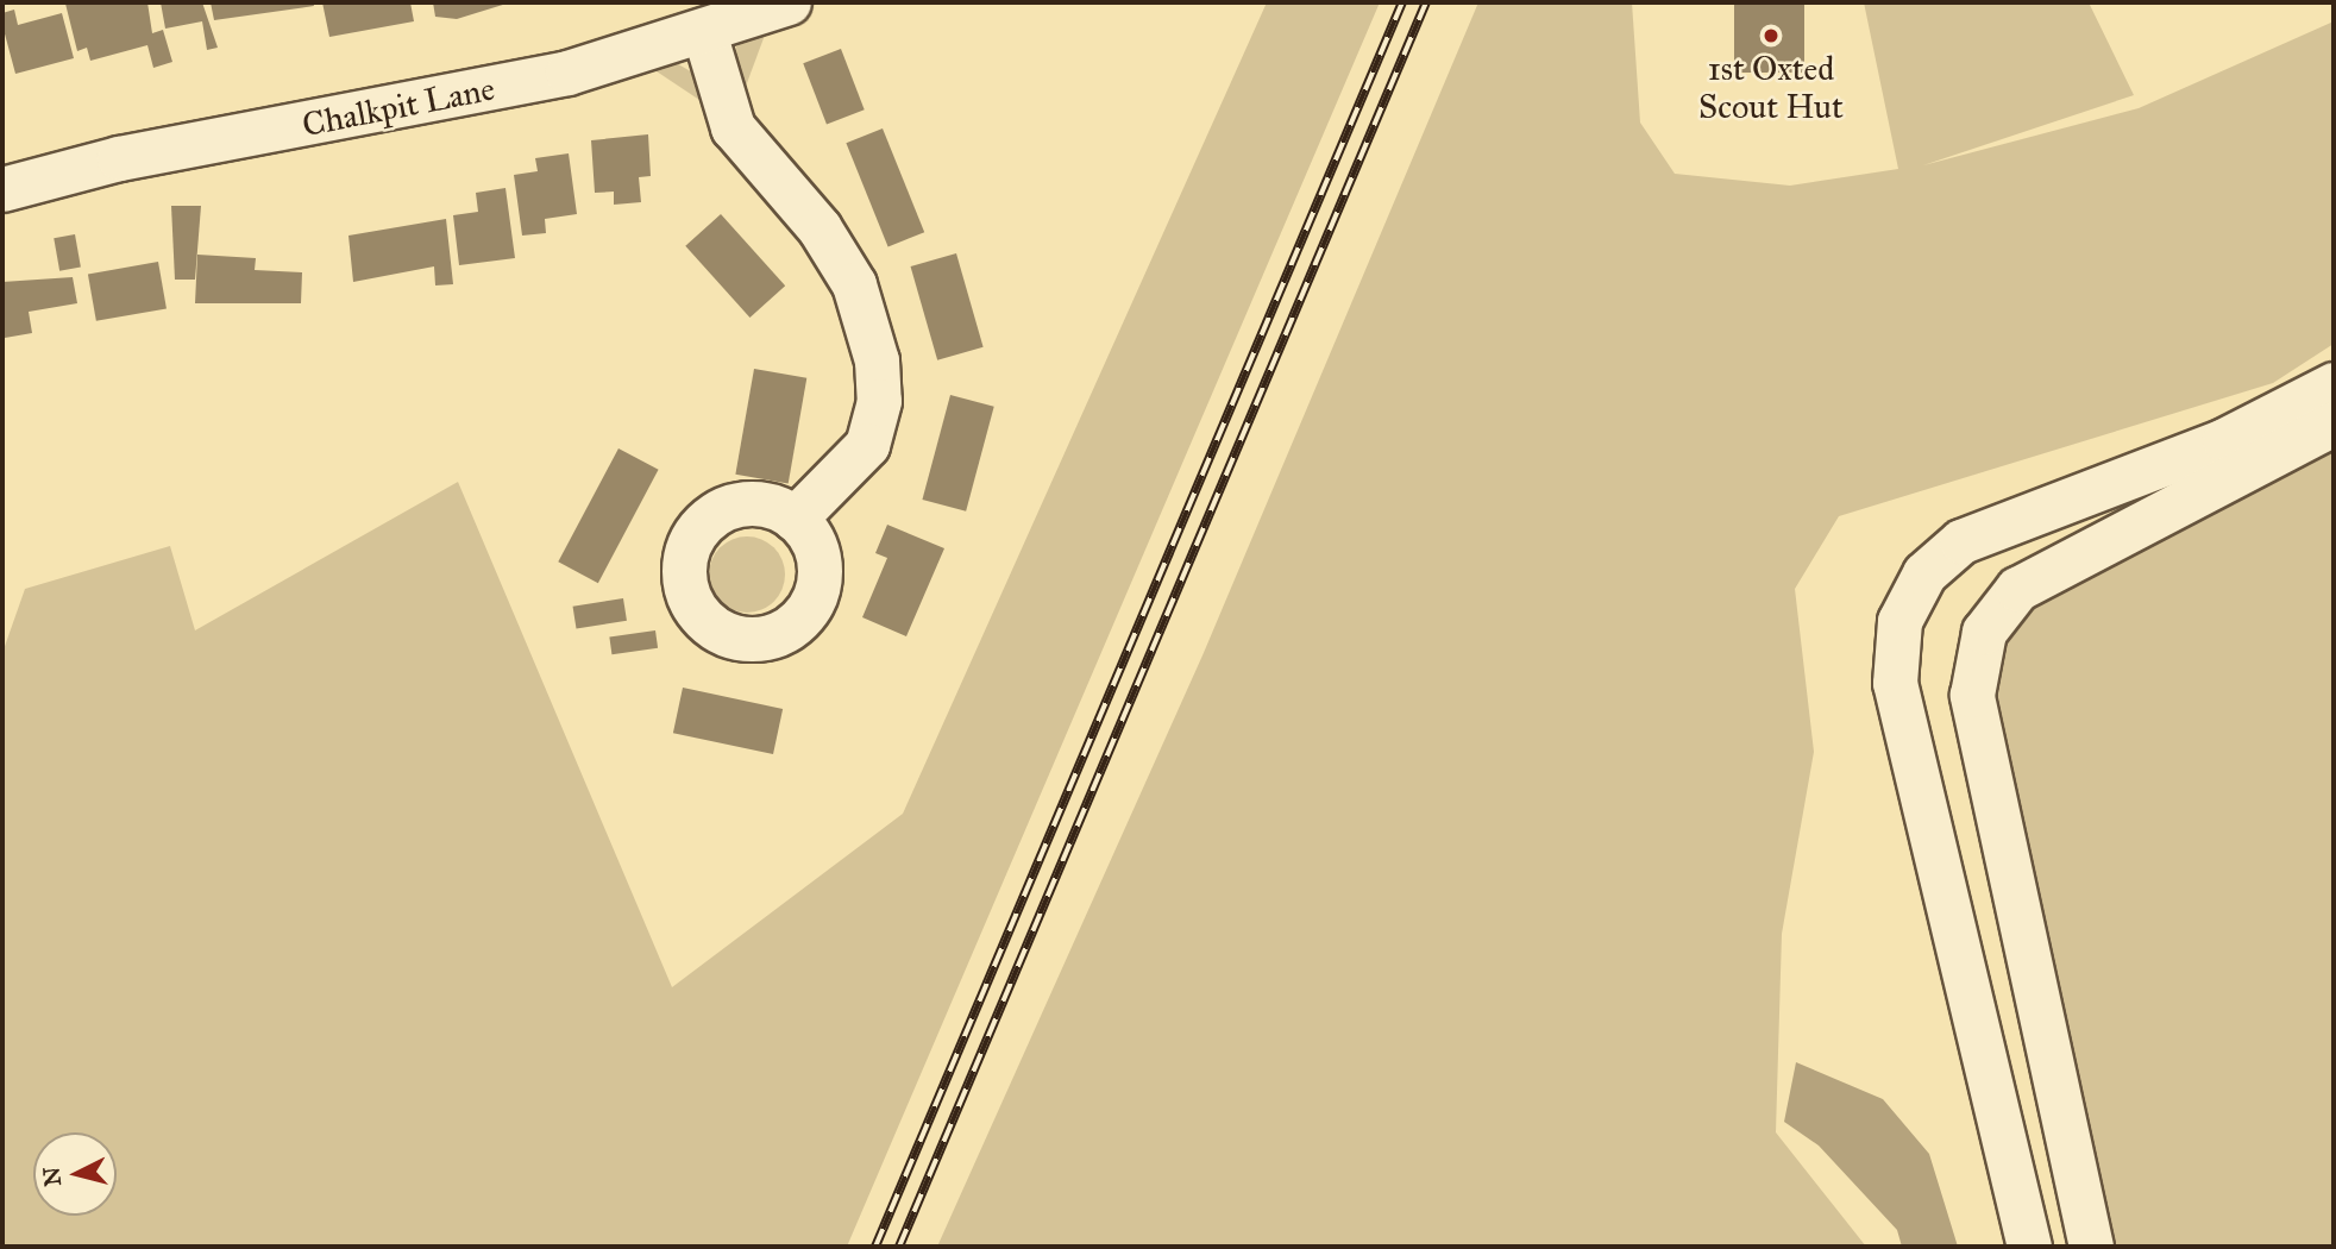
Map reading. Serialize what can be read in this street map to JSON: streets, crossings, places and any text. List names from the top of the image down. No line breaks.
{"streets":{"street":["Chalkpit Lane"]},"places":["1st Oxted Scout Hut"],"north":"left"}
